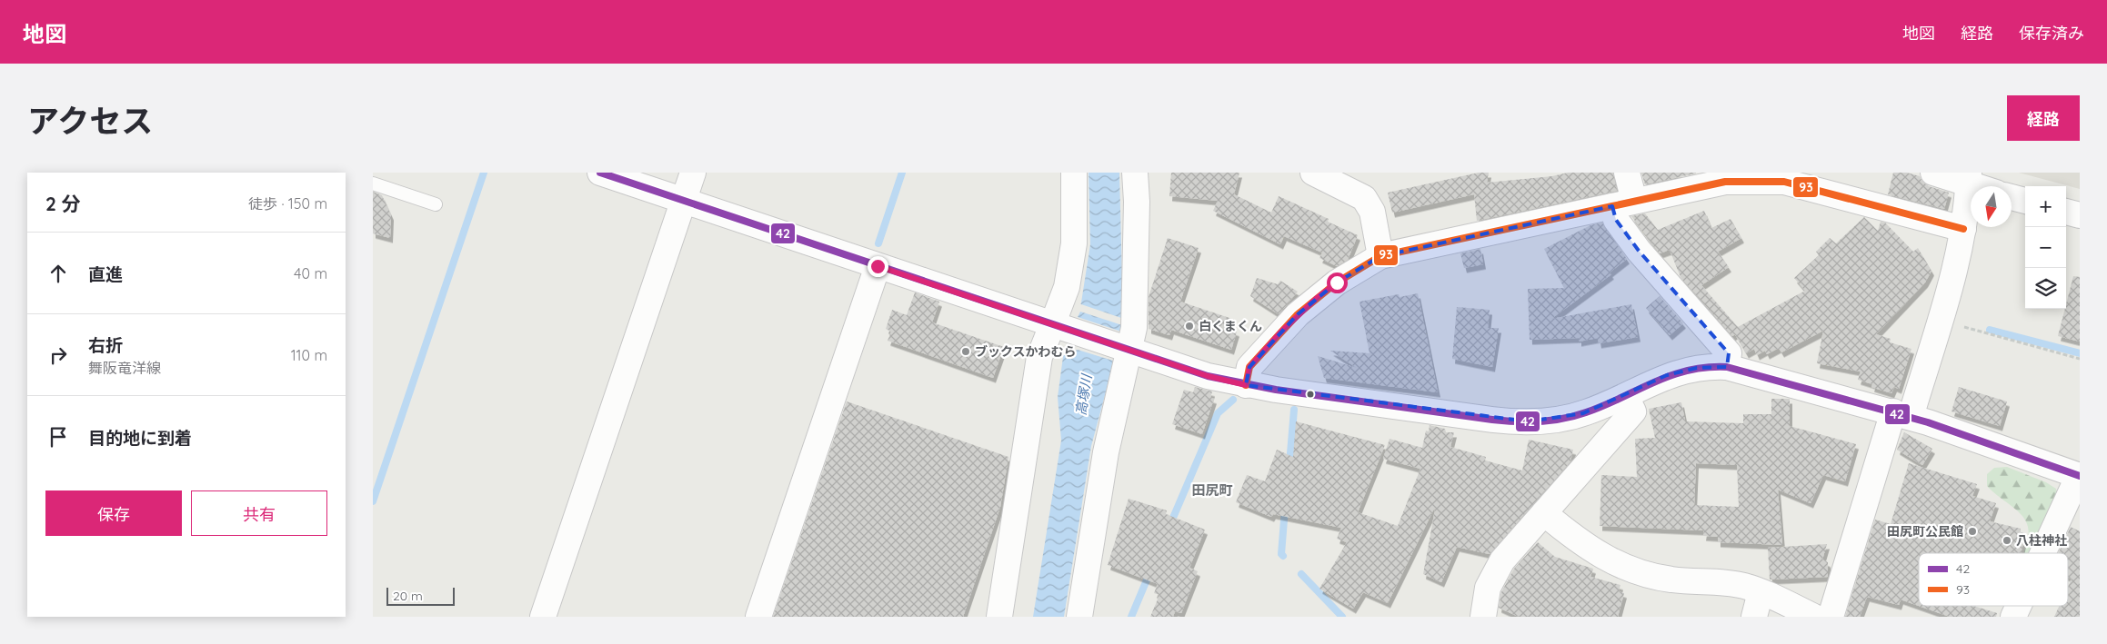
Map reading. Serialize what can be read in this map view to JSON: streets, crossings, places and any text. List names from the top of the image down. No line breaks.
{"districts":["田尻町"],"water":["高塚川"],"places":["白くまくん","ブックスかわむら","田尻町公民館","八柱神社"],"lines":["transit line 42","transit line 93"],"legend":["42","93"],"scale_bar":"20 m","north":"bottom","page":{"header":"地図","nav":["地図","経路","保存済み"],"title":"アクセス","buttons":["経路",["保存","共有"]],"heading":["2 分","徒歩 · 150 m"],"map_buttons":["+","−"],"list":[["直進","40 m"],["右折","舞阪竜洋線","110 m"],"目的地に到着"],"scale":"20 m"}}
